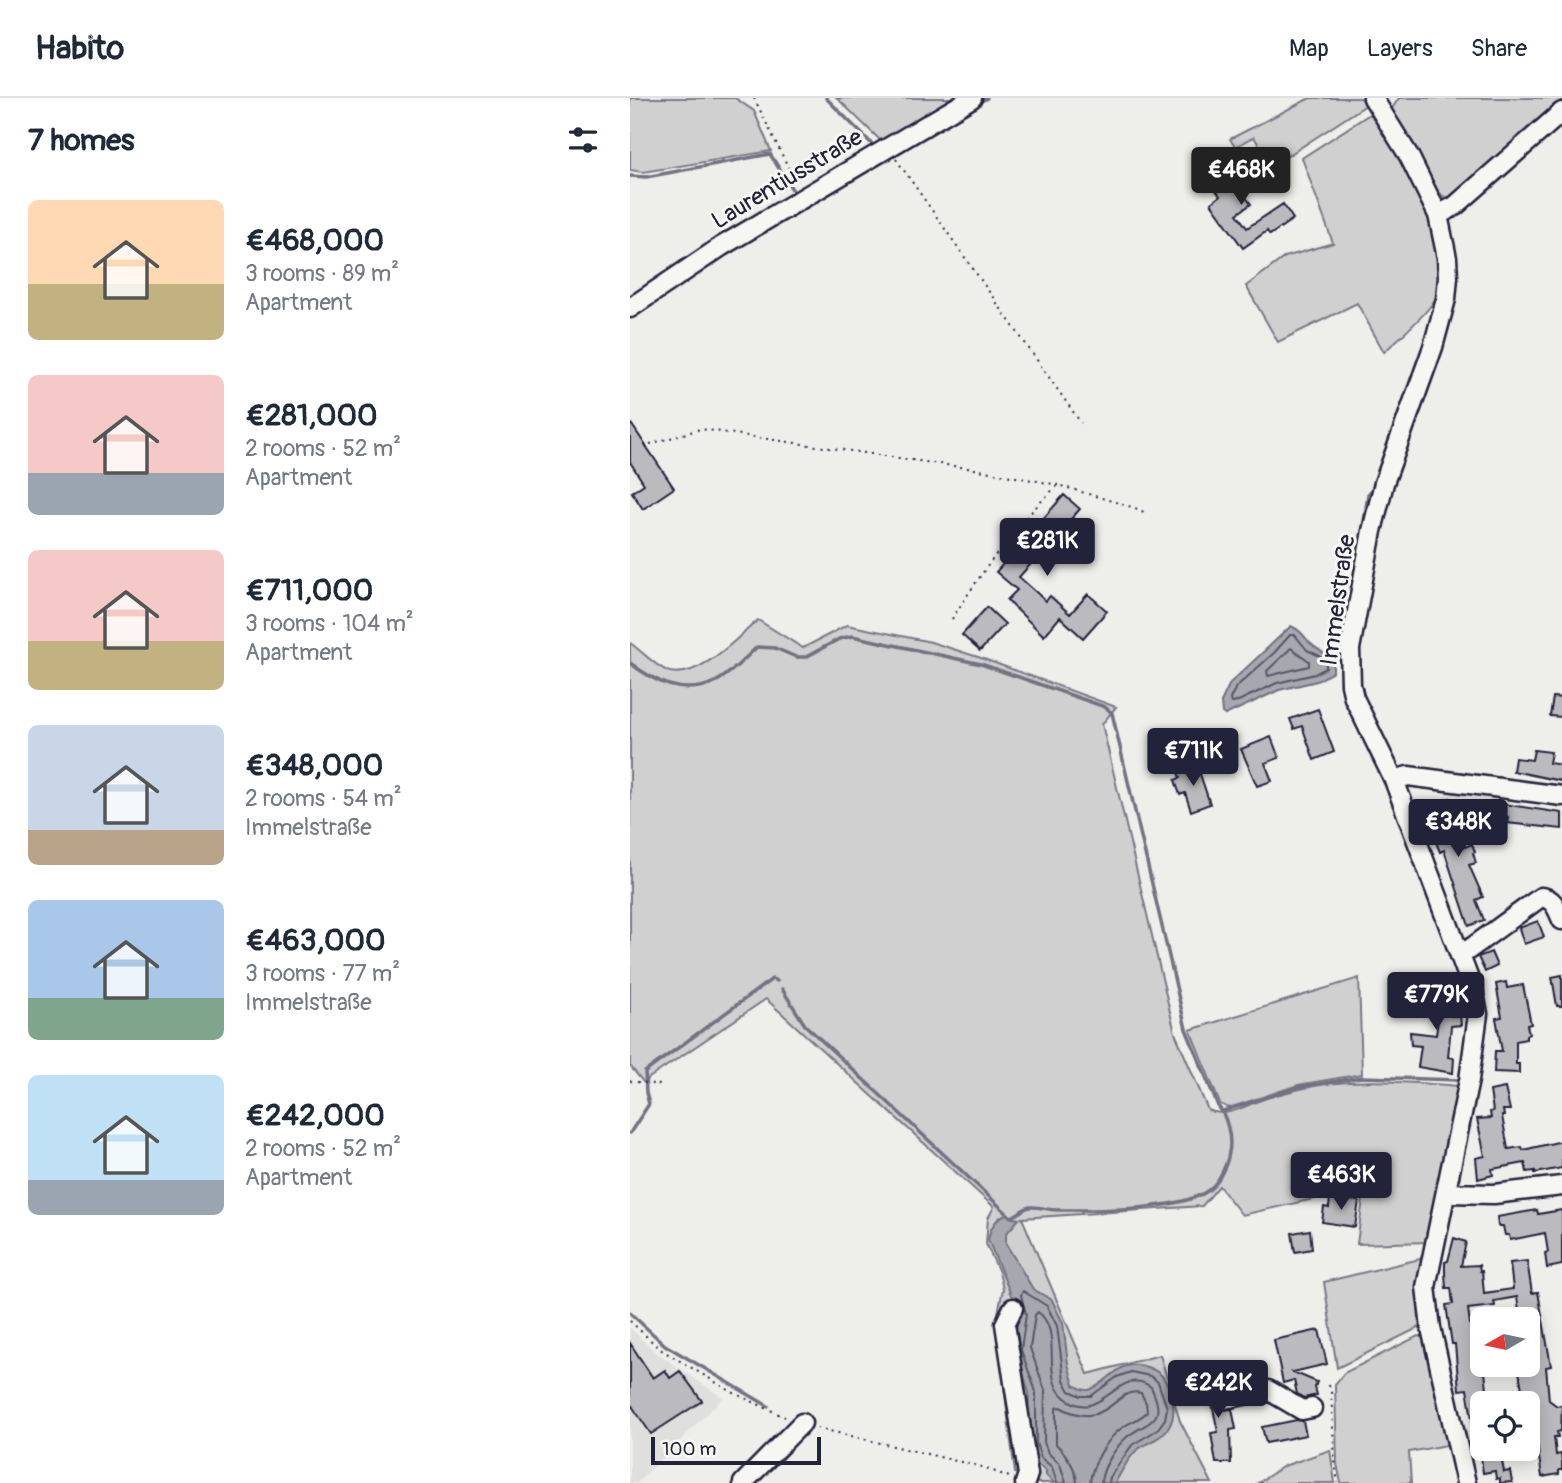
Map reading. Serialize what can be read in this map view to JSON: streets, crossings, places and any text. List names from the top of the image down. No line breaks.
{"streets":{"street":["Laurentiusstraße","Immelstraße"]},"scale_bar":"100 m","north":"left","page":{"header":"Habito","nav":["Map","Layers","Share"],"heading":"7 homes","price":["€468K","€281K","€711K","€348K","€779K","€463K","€242K"],"list":[{"name":"€468,000","note":"3 rooms · 89 m² · Apartment"},{"name":"€281,000","note":"2 rooms · 52 m² · Apartment"},{"name":"€711,000","note":"3 rooms · 104 m² · Apartment"},{"name":"€348,000","note":"2 rooms · 54 m² · Immelstraße"},{"name":"€463,000","note":"3 rooms · 77 m² · Immelstraße"},{"name":"€242,000","note":"2 rooms · 52 m² · Apartment"}],"scale":"100 m"}}
